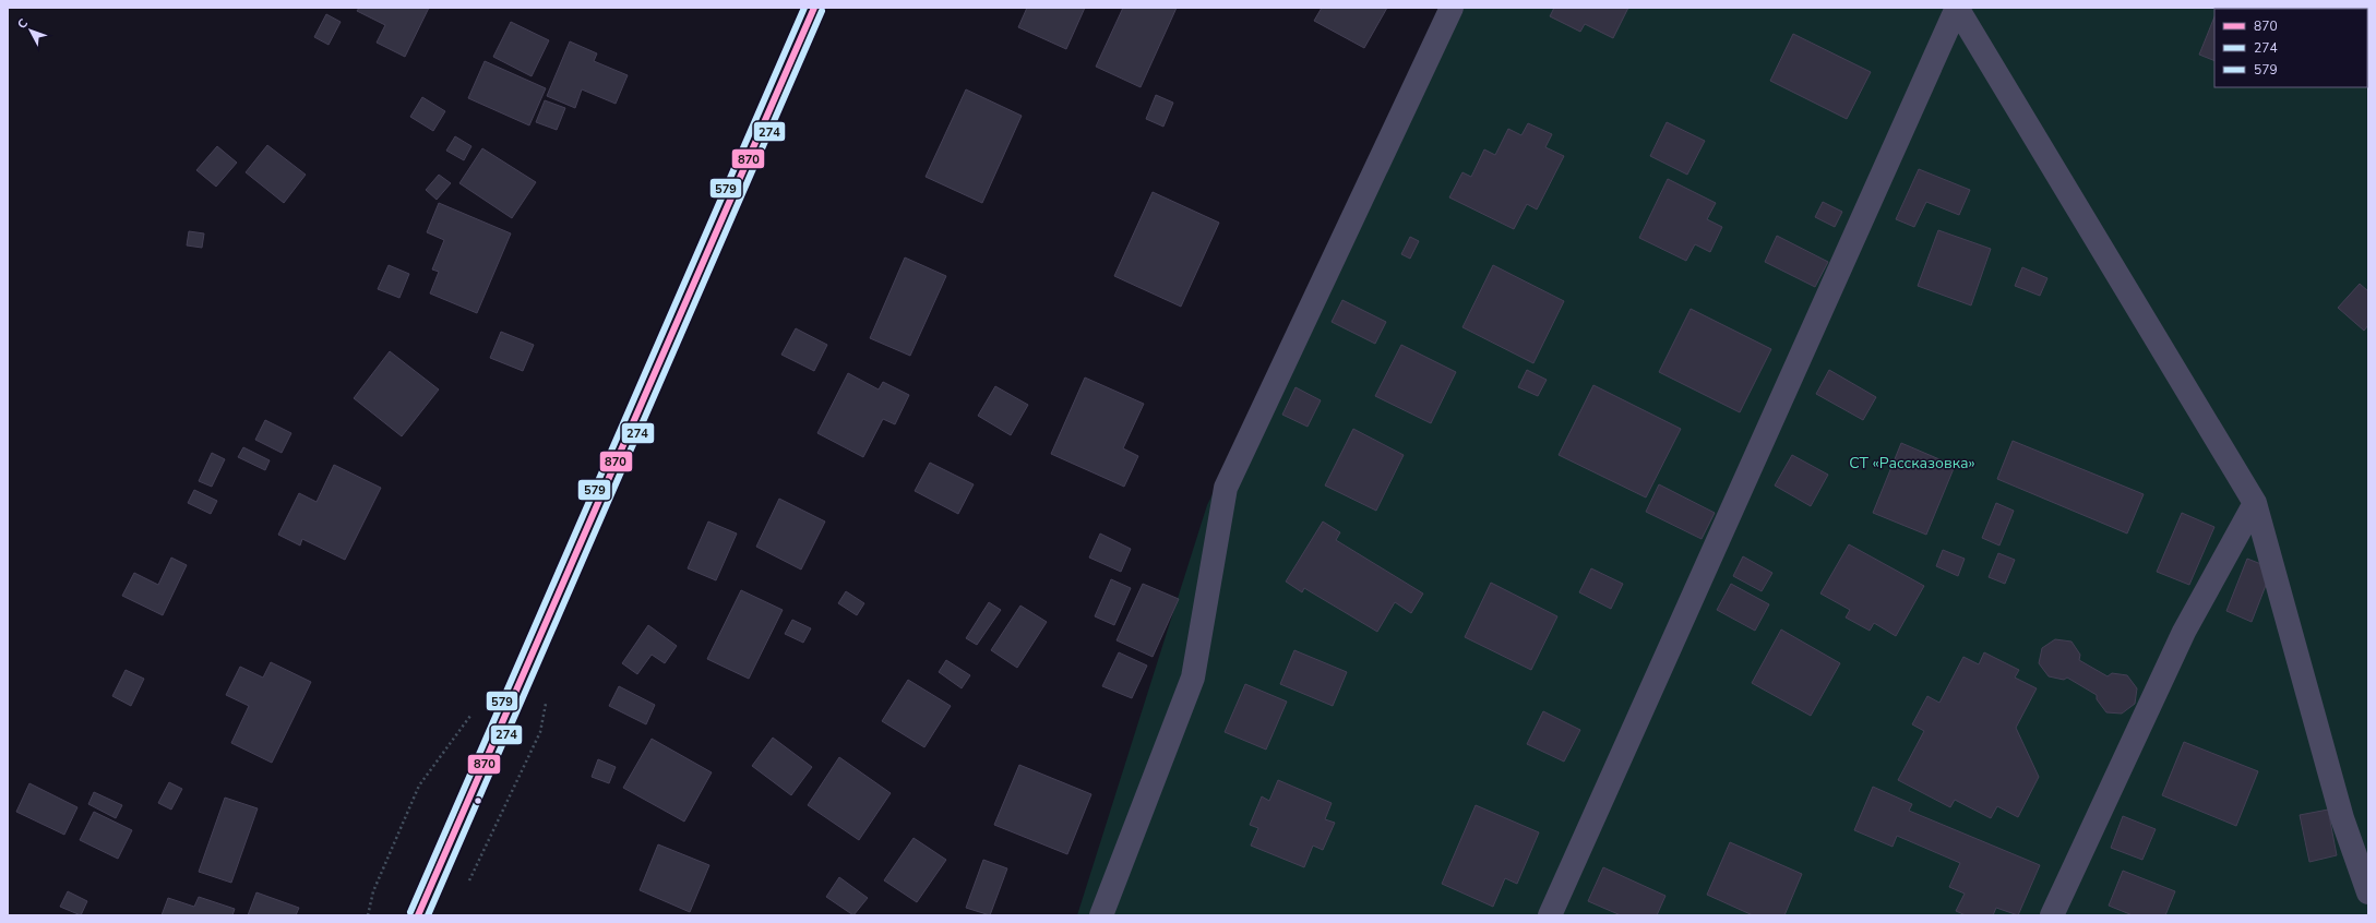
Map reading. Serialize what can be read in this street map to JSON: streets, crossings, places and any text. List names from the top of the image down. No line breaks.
{"parks":["СТ «Рассказовка»"],"lines":["transit line 870","transit line 579","transit line 274"],"legend":["870","274","579"],"north":"top left"}
